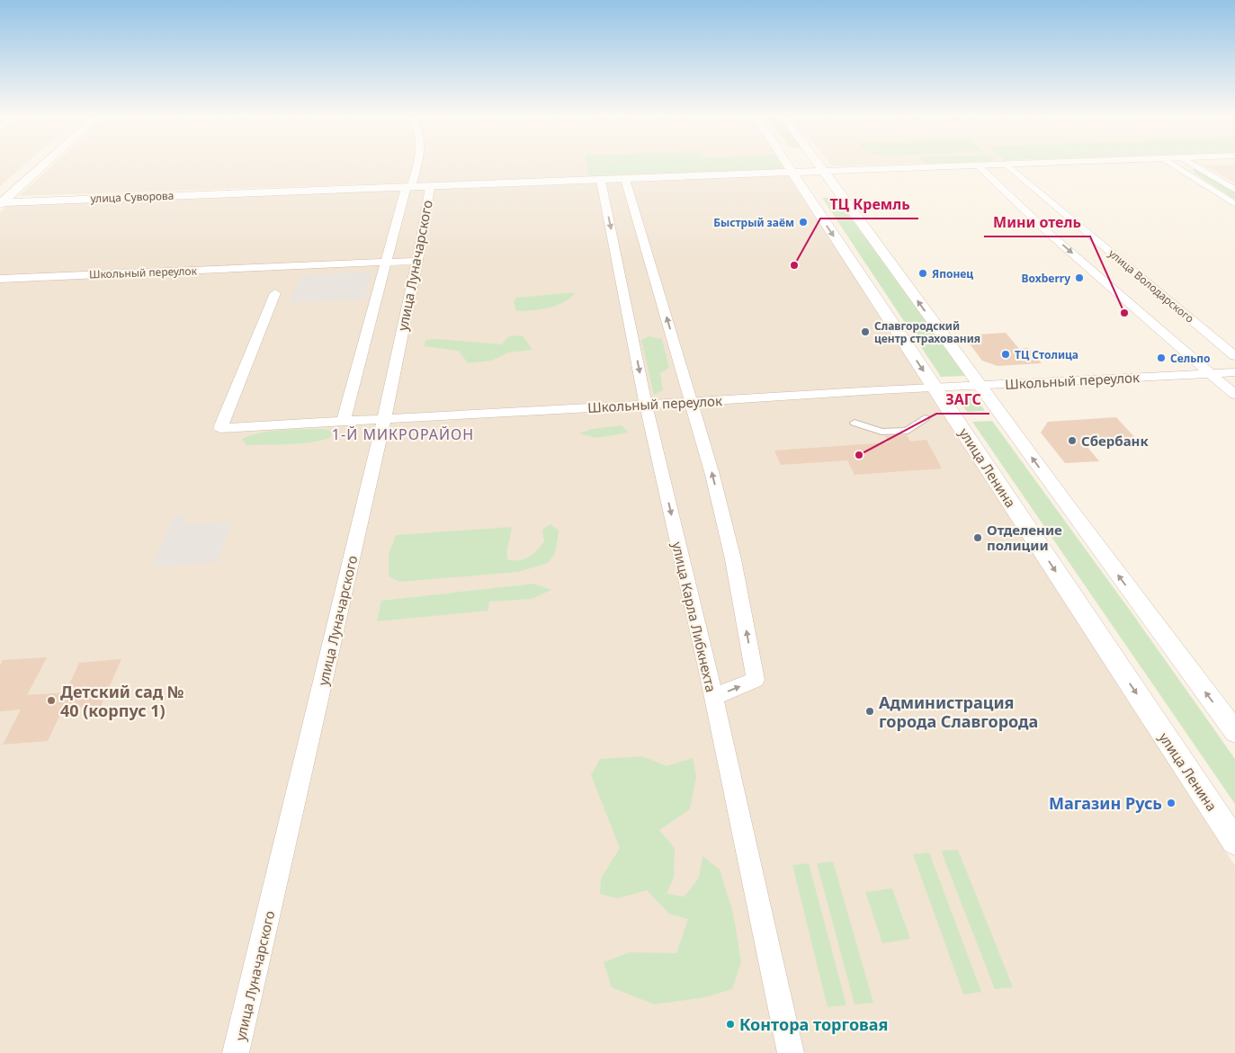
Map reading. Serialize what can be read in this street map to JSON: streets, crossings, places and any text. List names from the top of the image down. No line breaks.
{"streets":{"street":["улица Суворова","улица Луначарского","Школьный переулок","улица Володарского","улица Ленина","улица Карла Либкнехта"]},"crossings":[["улица Суворова","улица Луначарского"],["улица Суворова","улица Володарского"],["улица Суворова","улица Ленина"],["улица Суворова","улица Карла Либкнехта"],["улица Луначарского","Школьный переулок"],["Школьный переулок","улица Володарского"],["Школьный переулок","улица Ленина"],["Школьный переулок","улица Карла Либкнехта"]],"districts":["1-Й МИКРОРАЙОН"],"places":["Быстрый заём","ТЦ Кремль","Японец","Boxberry","Мини отель","Славгородский центр страхования","ТЦ Столица","Сельпо","Сбербанк","ЗАГС","Отделение полиции","Детский сад № 40 (корпус 1)","Администрация города Славгорода","Магазин Русь","Контора торговая"]}
